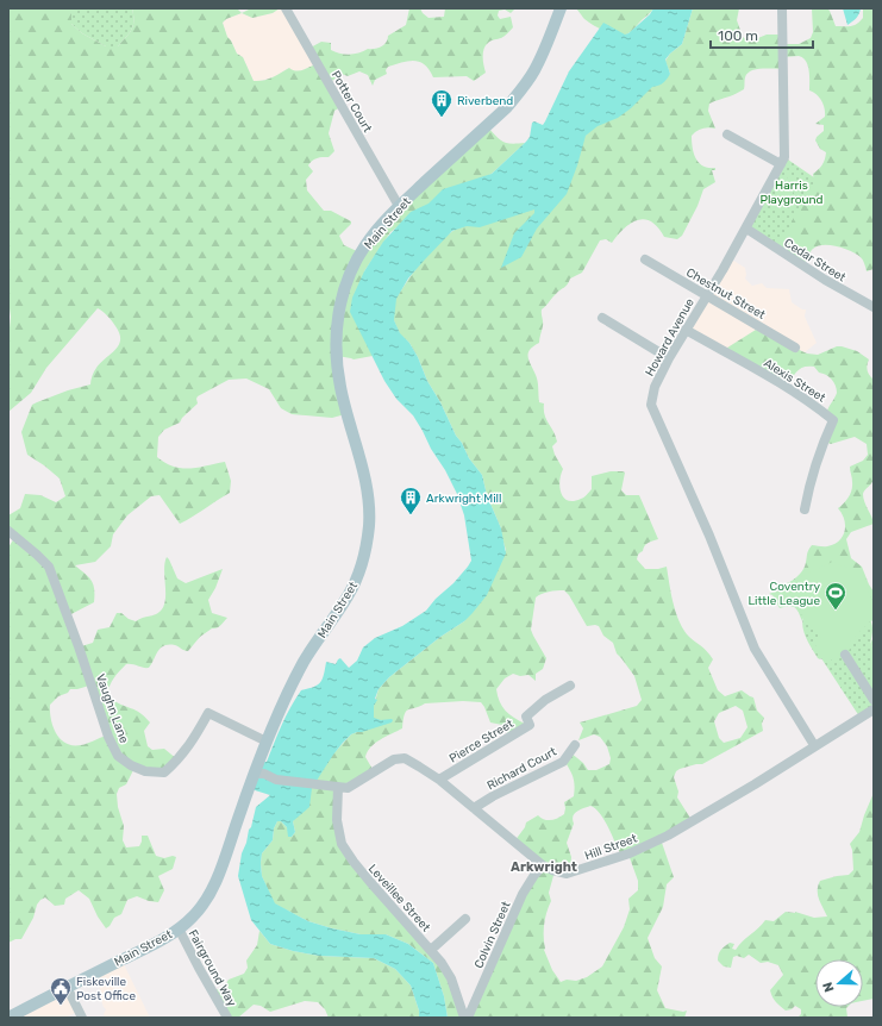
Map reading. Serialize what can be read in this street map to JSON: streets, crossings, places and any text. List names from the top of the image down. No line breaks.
{"streets":{"main road":["Main Street"],"street":["Potter Court","Cedar Street","Chestnut Street","Howard Avenue","Alexis Street","Vaughn Lane","Pierce Street","Richard Court","Hill Street","Leveillee Street","Colvin Street","Fairground Way"]},"crossings":[["Potter Court","Main Street"],["Main Street","Vaughn Lane"],["Main Street","Fairground Way"],["Cedar Street","Howard Avenue"],["Chestnut Street","Howard Avenue"],["Howard Avenue","Alexis Street"],["Howard Avenue","Hill Street"],["Pierce Street","Hill Street"],["Richard Court","Hill Street"],["Hill Street","Leveillee Street"],["Hill Street","Colvin Street"],["Leveillee Street","Colvin Street"]],"districts":["Arkwright"],"parks":["Harris Playground"],"places":{"building":["Riverbend","Arkwright Mill"],"sports":["Coventry Little League"],"public building":["Fiskeville Post Office"]},"scale_bar":"100 m","north":"left"}
